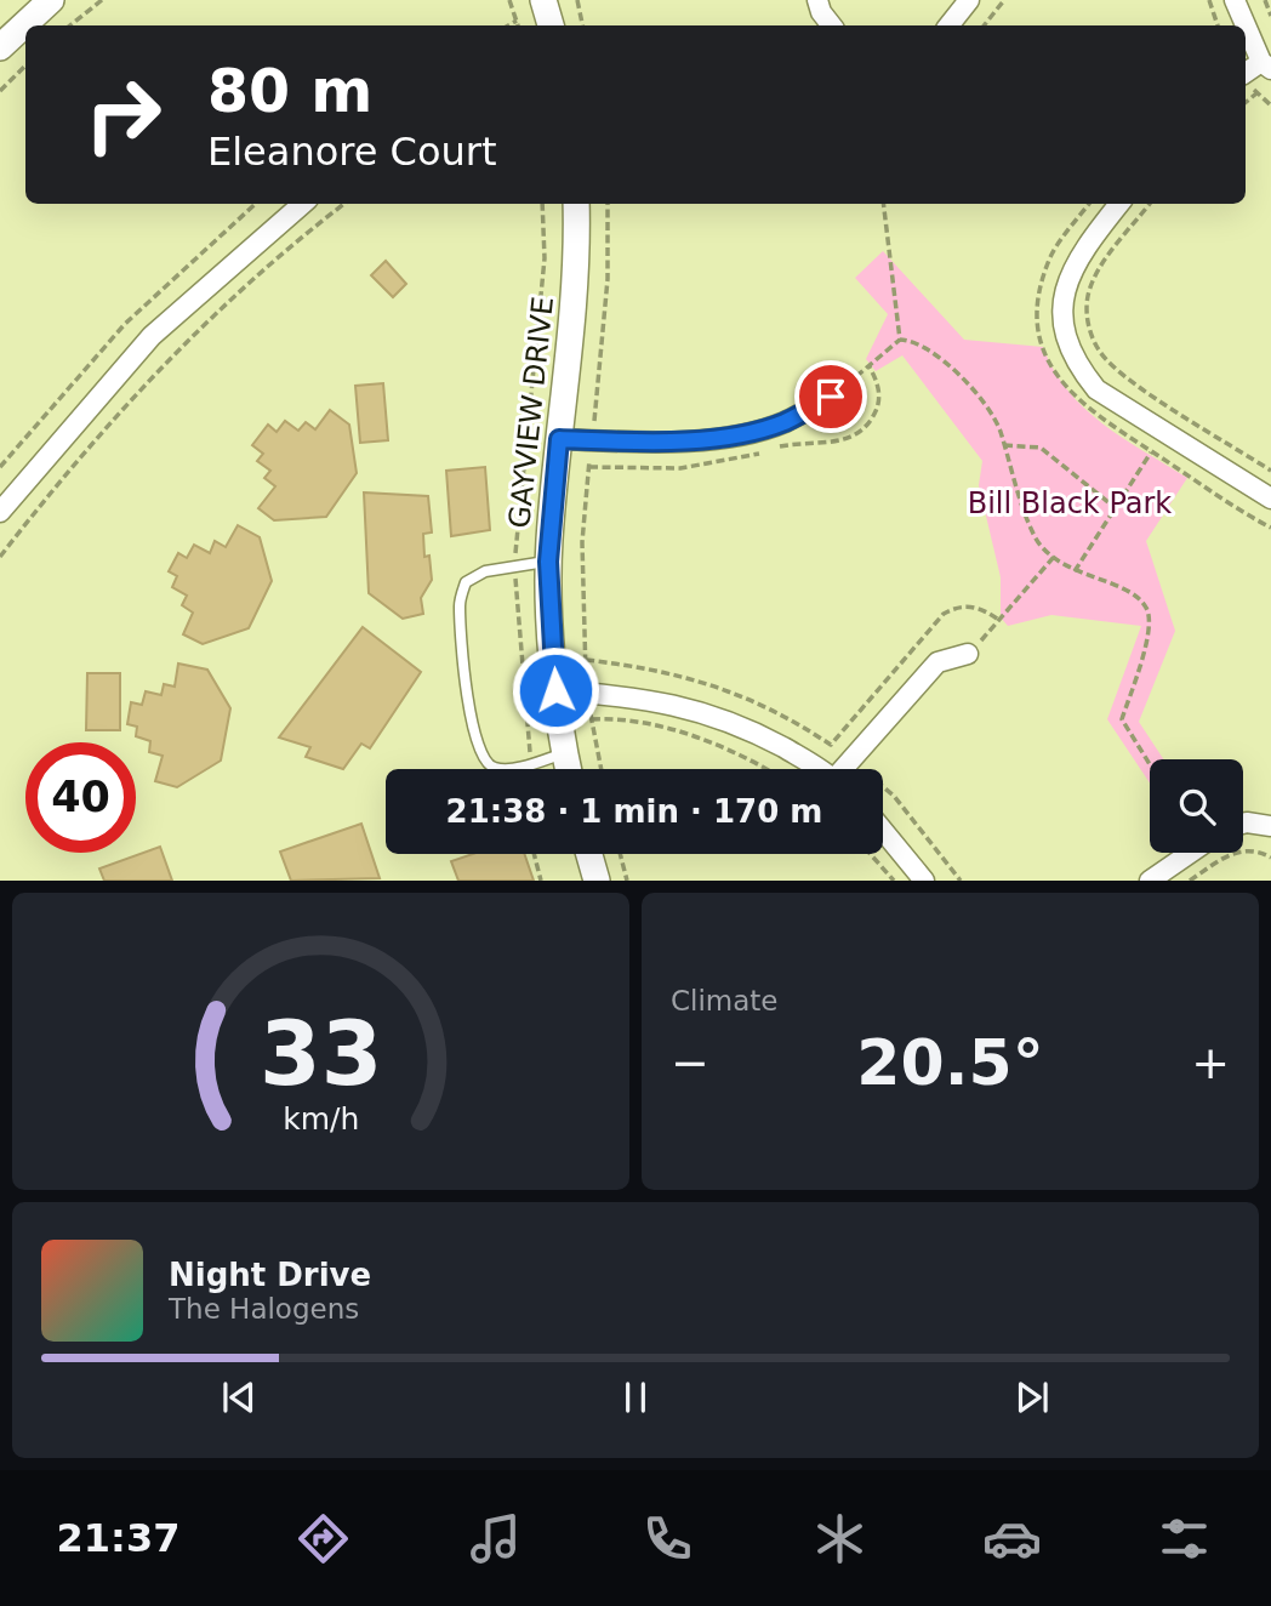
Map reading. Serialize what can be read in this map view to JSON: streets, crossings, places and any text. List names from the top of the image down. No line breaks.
{"streets":{"street":["GAYVIEW DRIVE"]},"parks":["Bill Black Park"],"page":{"turn":["80 m","Eleanore Court"],"limit":"40","trip":"21:38 · 1 min · 170 m","tile":"Climate","heat":["−","20.5°","+"],"song":["Night Drive","The Halogens"],"tabs":"21:37","gauge":["33","km/h"]}}
